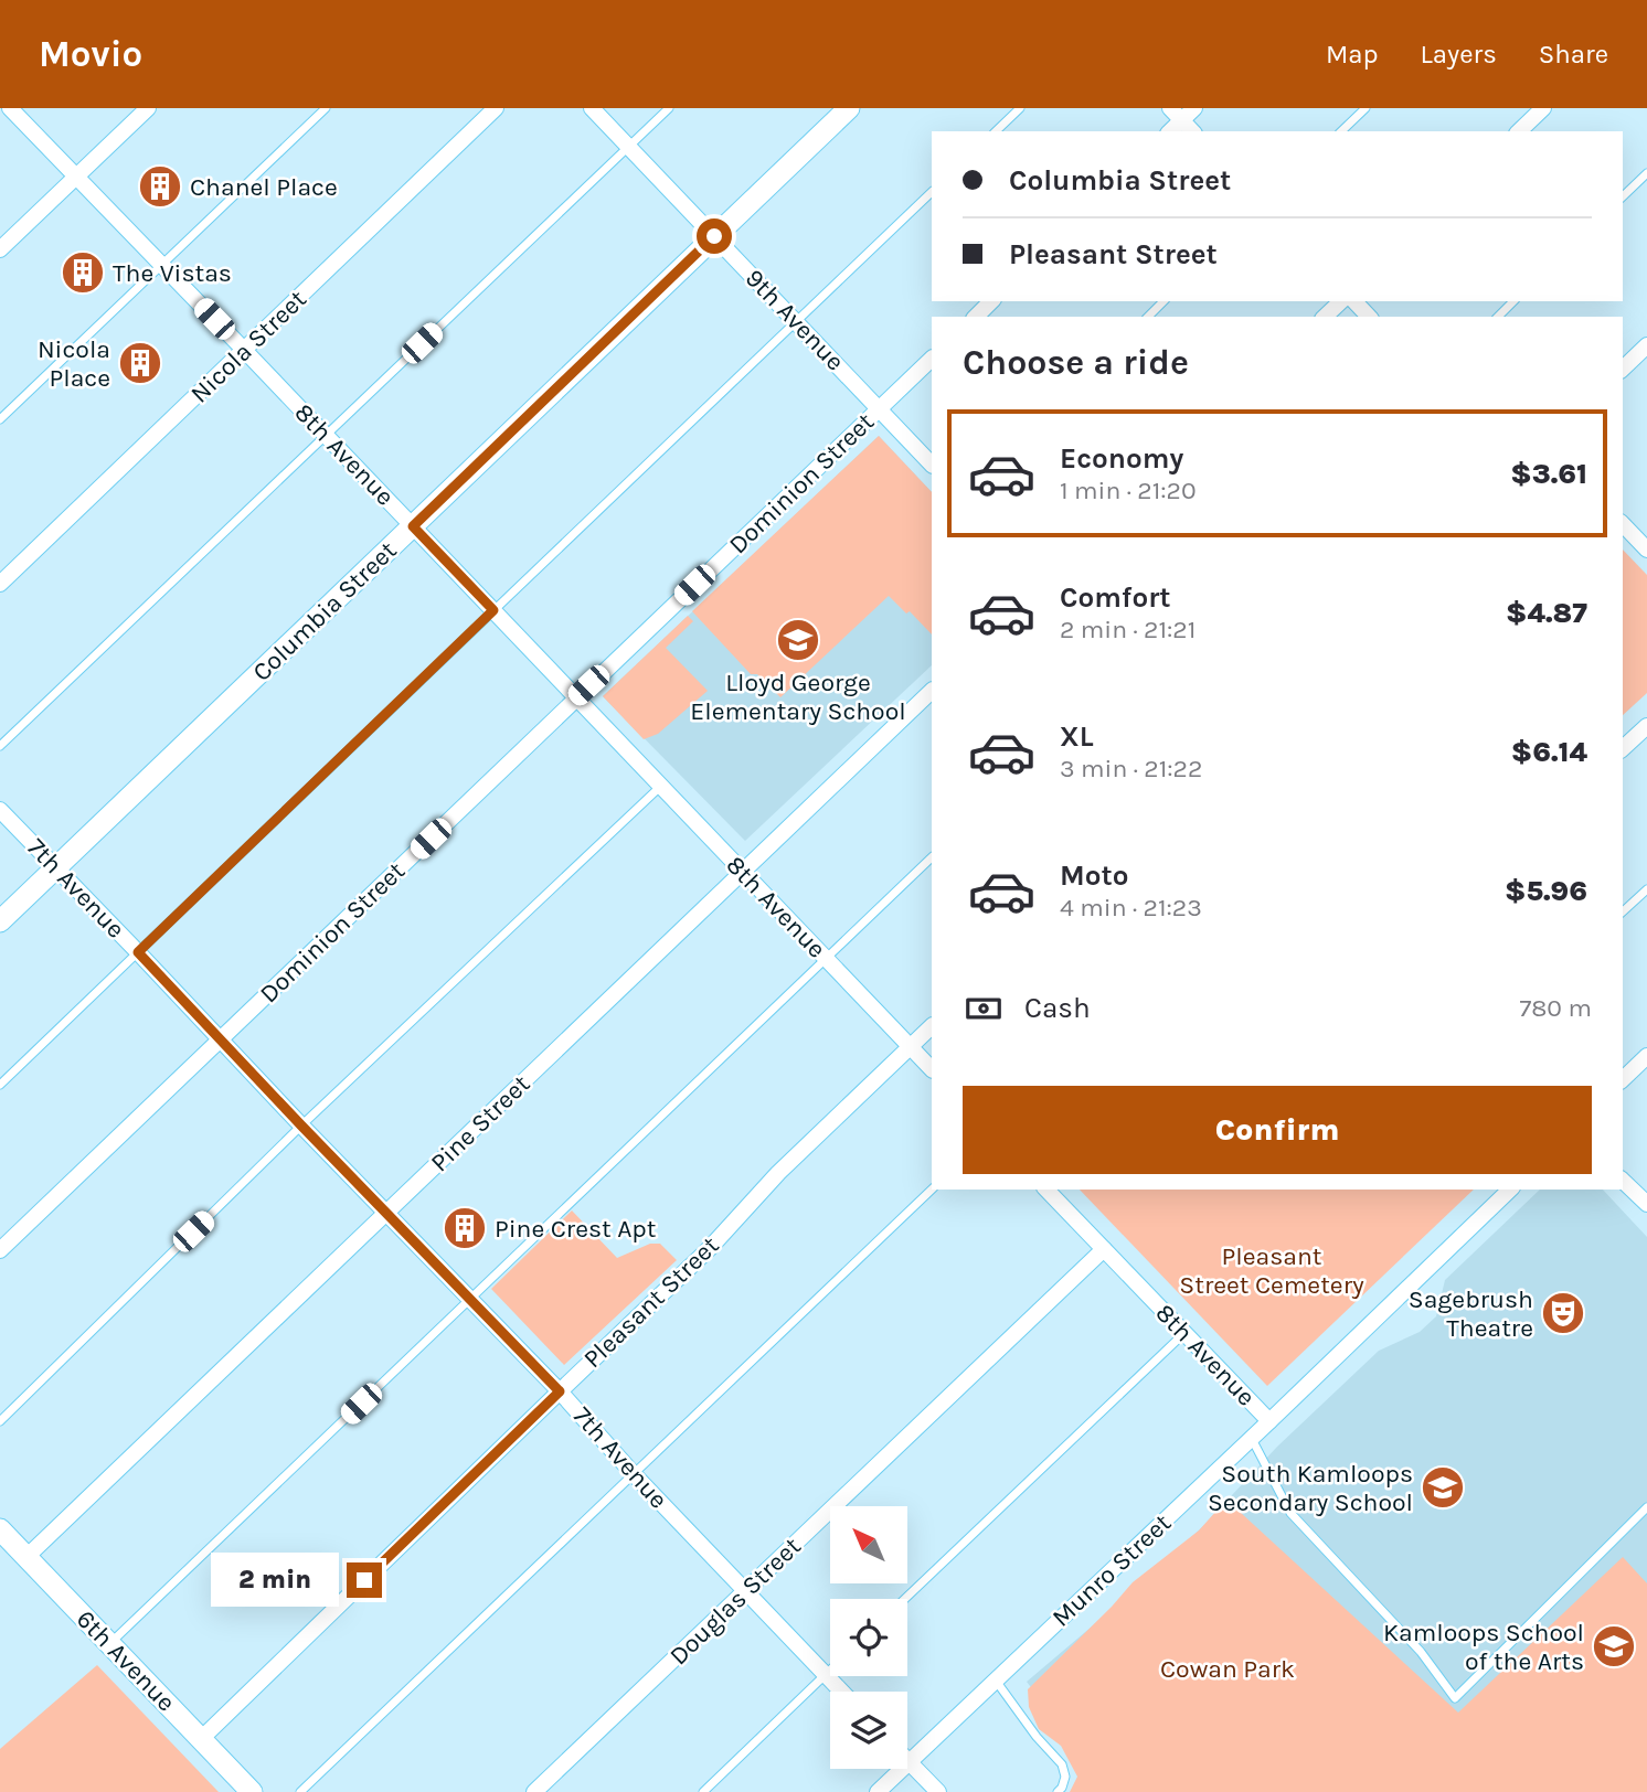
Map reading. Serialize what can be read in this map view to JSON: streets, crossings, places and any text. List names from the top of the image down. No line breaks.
{"streets":{"main road":["Columbia Street","6th Avenue"],"street":["9th Avenue","Nicola Street","8th Avenue","Dominion Street","7th Avenue","Pine Street","Pleasant Street","Munro Street","Douglas Street"]},"crossings":[["9th Avenue","Dominion Street"],["9th Avenue","Columbia Street"],["Nicola Street","8th Avenue"],["8th Avenue","Dominion Street"],["8th Avenue","Columbia Street"],["8th Avenue","Pine Street"],["8th Avenue","Pleasant Street"],["8th Avenue","Munro Street"],["8th Avenue","Douglas Street"],["Dominion Street","7th Avenue"],["Columbia Street","7th Avenue"],["7th Avenue","Pine Street"],["7th Avenue","Pleasant Street"],["7th Avenue","Douglas Street"],["Pine Street","6th Avenue"],["Pleasant Street","6th Avenue"]],"parks":["Pleasant Street Cemetery","Cowan Park"],"places":{"building":["Chanel Place","The Vistas","Nicola Place","Pine Crest Apt"],"school or university":["Lloyd George Elementary School","South Kamloops Secondary School","Kamloops School of the Arts"],"theatre":["Sagebrush Theatre"]},"north":"top left","page":{"header":"Movio","nav":["Map","Layers","Share"],"banner":["Columbia Street","Pleasant Street"],"heading":"Choose a ride","list":[{"name":"Economy","note":"1 min · 21:20","value":"$3.61"},{"name":"Comfort","note":"2 min · 21:21","value":"$4.87"},{"name":"XL","note":"3 min · 21:22","value":"$6.14"},{"name":"Moto","note":"4 min · 21:23","value":"$5.96"}],"pay":["Cash","780 m"],"buttons":"Confirm","bubble":"2 min"}}
